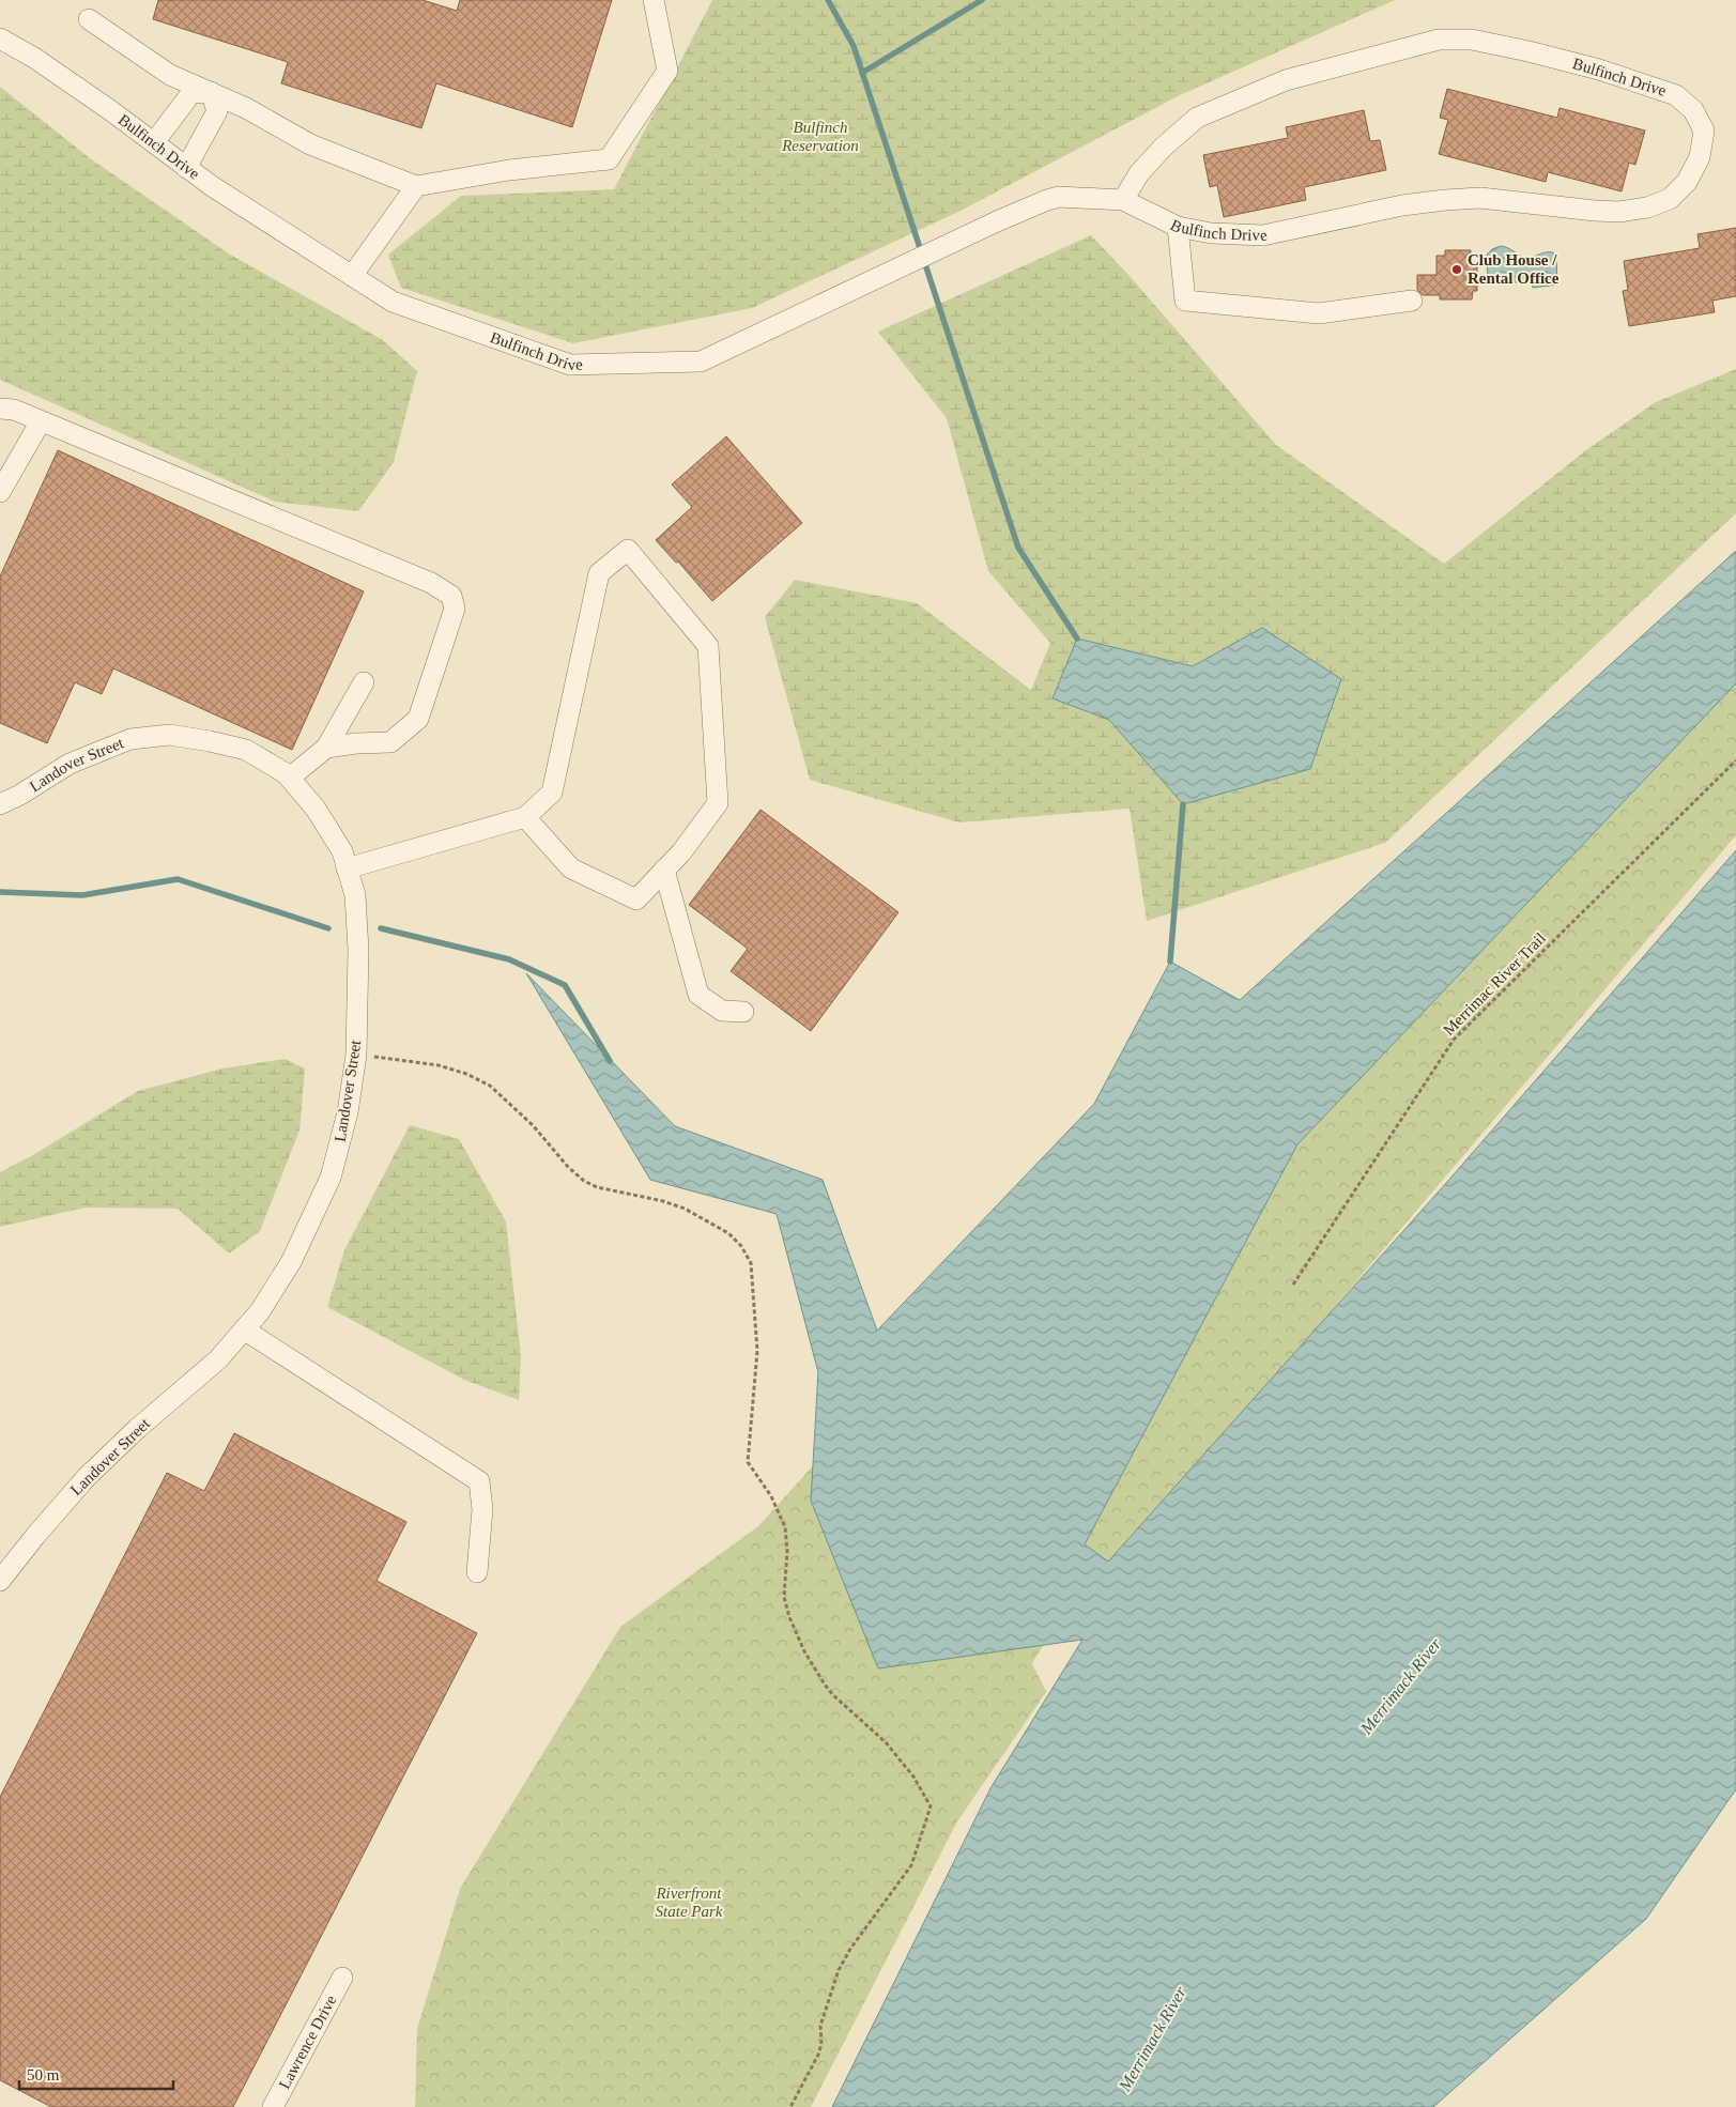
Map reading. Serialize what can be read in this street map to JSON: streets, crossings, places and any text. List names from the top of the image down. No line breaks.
{"streets":{"street":["Bulfinch Drive","Landover Street","Lawrence Drive"],"path":["Merrimac River Trail"]},"water":["Merrimack River"],"parks":["Bulfinch Reservation","Riverfront State Park"],"places":["Club House / Rental Office"],"scale_bar":"50 m"}
